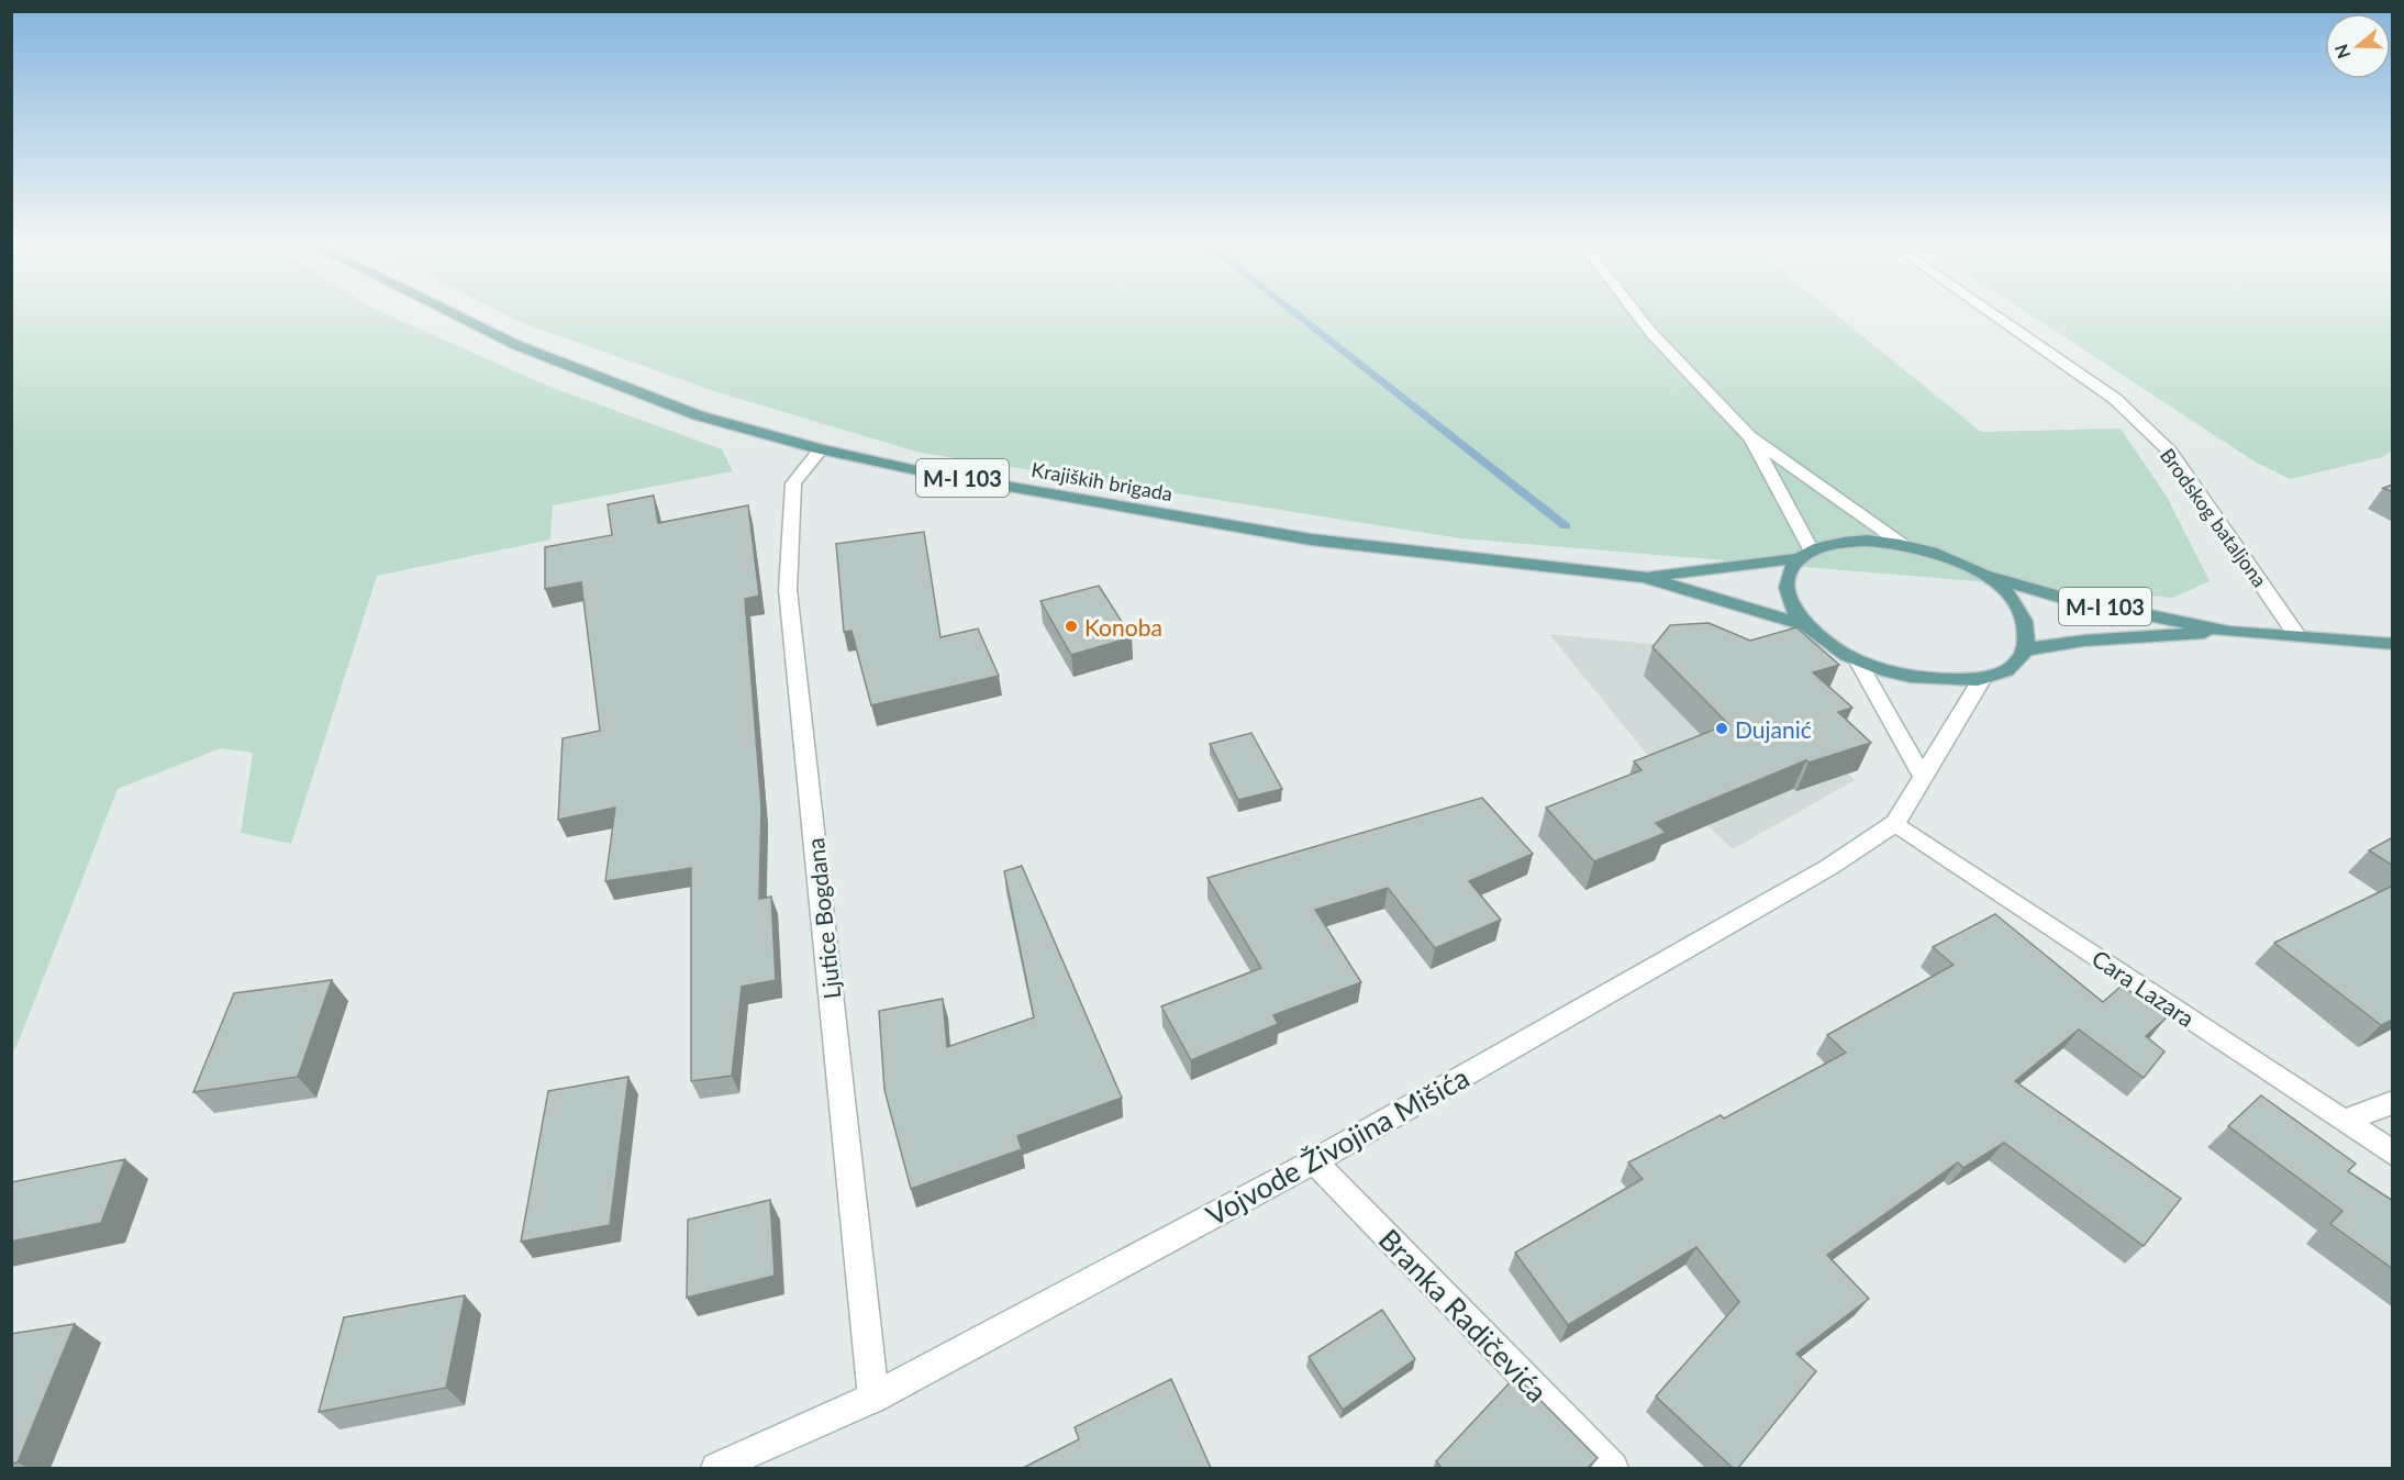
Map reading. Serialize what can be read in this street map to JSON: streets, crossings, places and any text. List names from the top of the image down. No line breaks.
{"streets":{"main road":["M-I 103","Krajiških brigada"],"street":["Brodskog bataljona","Ljutice Bogdana","Cara Lazara","Vojvode Živojina Mišića","Branka Radičevića"]},"crossings":[["M-I 103","Krajiških brigada"],["M-I 103","Brodskog bataljona"],["M-I 103","Vojvode Živojina Mišića"],["Krajiških brigada","Ljutice Bogdana"],["Ljutice Bogdana","Vojvode Živojina Mišića"],["Cara Lazara","Vojvode Živojina Mišića"],["Vojvode Živojina Mišića","Branka Radičevića"]],"places":["Konoba","Dujanić"],"north":"left"}
